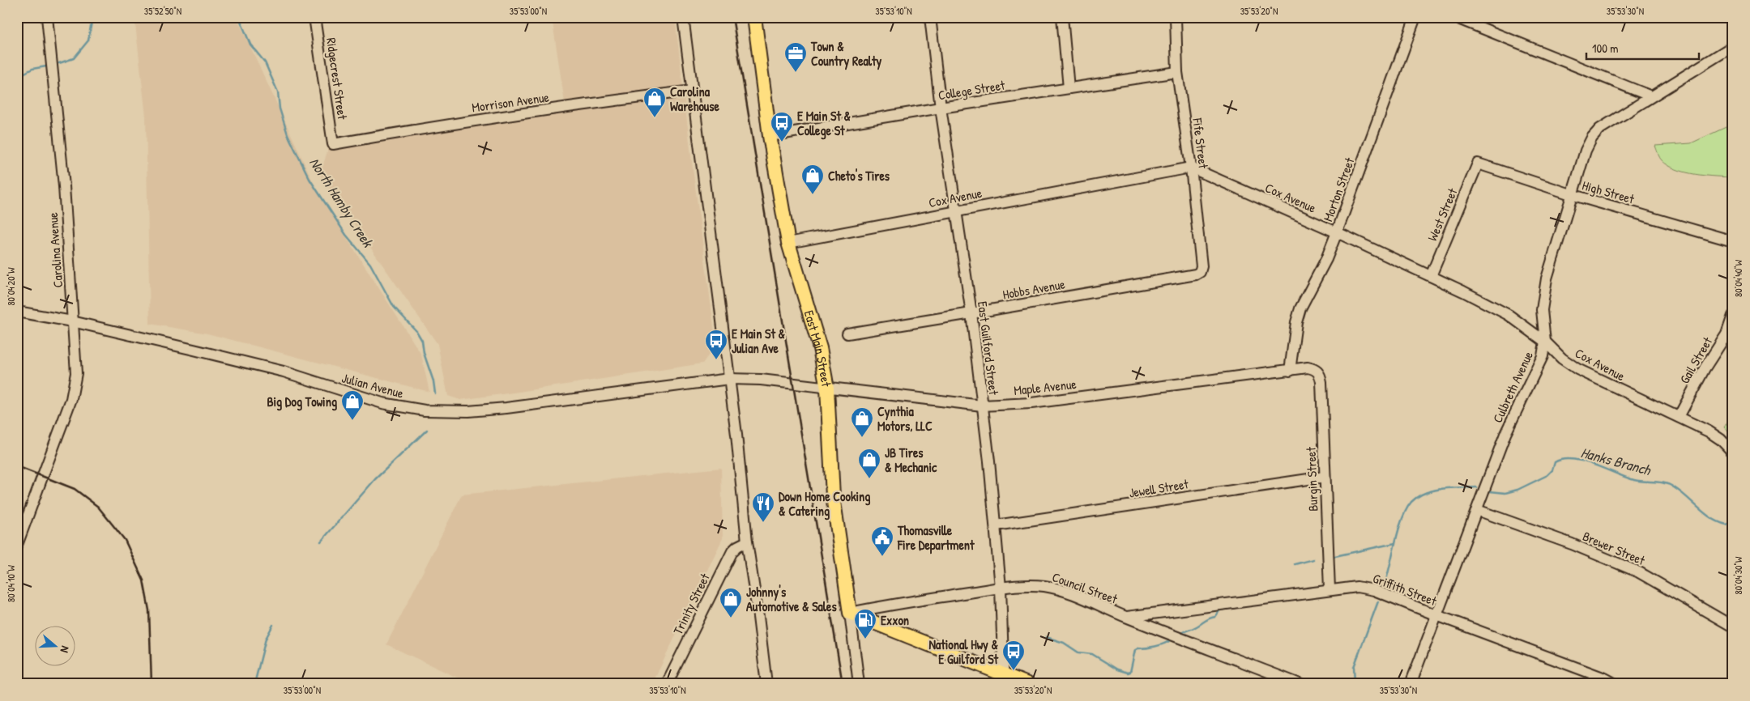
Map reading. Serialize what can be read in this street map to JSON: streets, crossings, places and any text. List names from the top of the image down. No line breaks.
{"streets":{"main road":["East Main Street"],"street":["Ridgecrest Street","College Street","Morrison Avenue","Fife Street","Morton Street","High Street","Cox Avenue","West Street","Carolina Avenue","Hobbs Avenue","East Guilford Street","Gail Street","Julian Avenue","Maple Avenue","Culbreth Avenue","Burgin Street","Jewell Street","Brewer Street","Council Street","Griffith Street","Trinity Street"]},"crossings":[["Ridgecrest Street","Morrison Avenue"],["College Street","Fife Street"],["College Street","East Guilford Street"],["College Street","East Main Street"],["Fife Street","Cox Avenue"],["Fife Street","Hobbs Avenue"],["Morton Street","Cox Avenue"],["Morton Street","Maple Avenue"],["High Street","West Street"],["High Street","Culbreth Avenue"],["Cox Avenue","West Street"],["Cox Avenue","East Guilford Street"],["Cox Avenue","East Main Street"],["Cox Avenue","Gail Street"],["Cox Avenue","Culbreth Avenue"],["Carolina Avenue","Julian Avenue"],["Hobbs Avenue","East Guilford Street"],["East Guilford Street","Maple Avenue"],["East Guilford Street","Jewell Street"],["East Guilford Street","Council Street"],["East Main Street","Maple Avenue"],["East Main Street","Council Street"],["Julian Avenue","Maple Avenue"],["Maple Avenue","Burgin Street"],["Culbreth Avenue","Brewer Street"],["Culbreth Avenue","Griffith Street"],["Burgin Street","Jewell Street"],["Burgin Street","Griffith Street"],["Council Street","Griffith Street"]],"water":["North Hamby Creek","Hanks Branch"],"places":{"office":["Town & Country Realty"],"shop":["Carolina Warehouse","Cheto's Tires","Big Dog Towing","Cynthia Motors, LLC","JB Tires & Mechanic","Johnny's Automotive & Sales"],"bus stop":["E Main St & College St","E Main St & Julian Ave","National Hwy & E Guilford St"],"restaurant":["Down Home Cooking & Catering"],"public building":["Thomasville Fire Department"],"fuel station":["Exxon"]},"scale_bar":"100 m","north":"right","coordinates":["35°52'50\"N","35°53'00\"N","35°53'10\"N","35°53'20\"N","35°53'30\"N","80°04'40\"W","80°04'20\"W","80°04'30\"W","80°04'10\"W"]}
